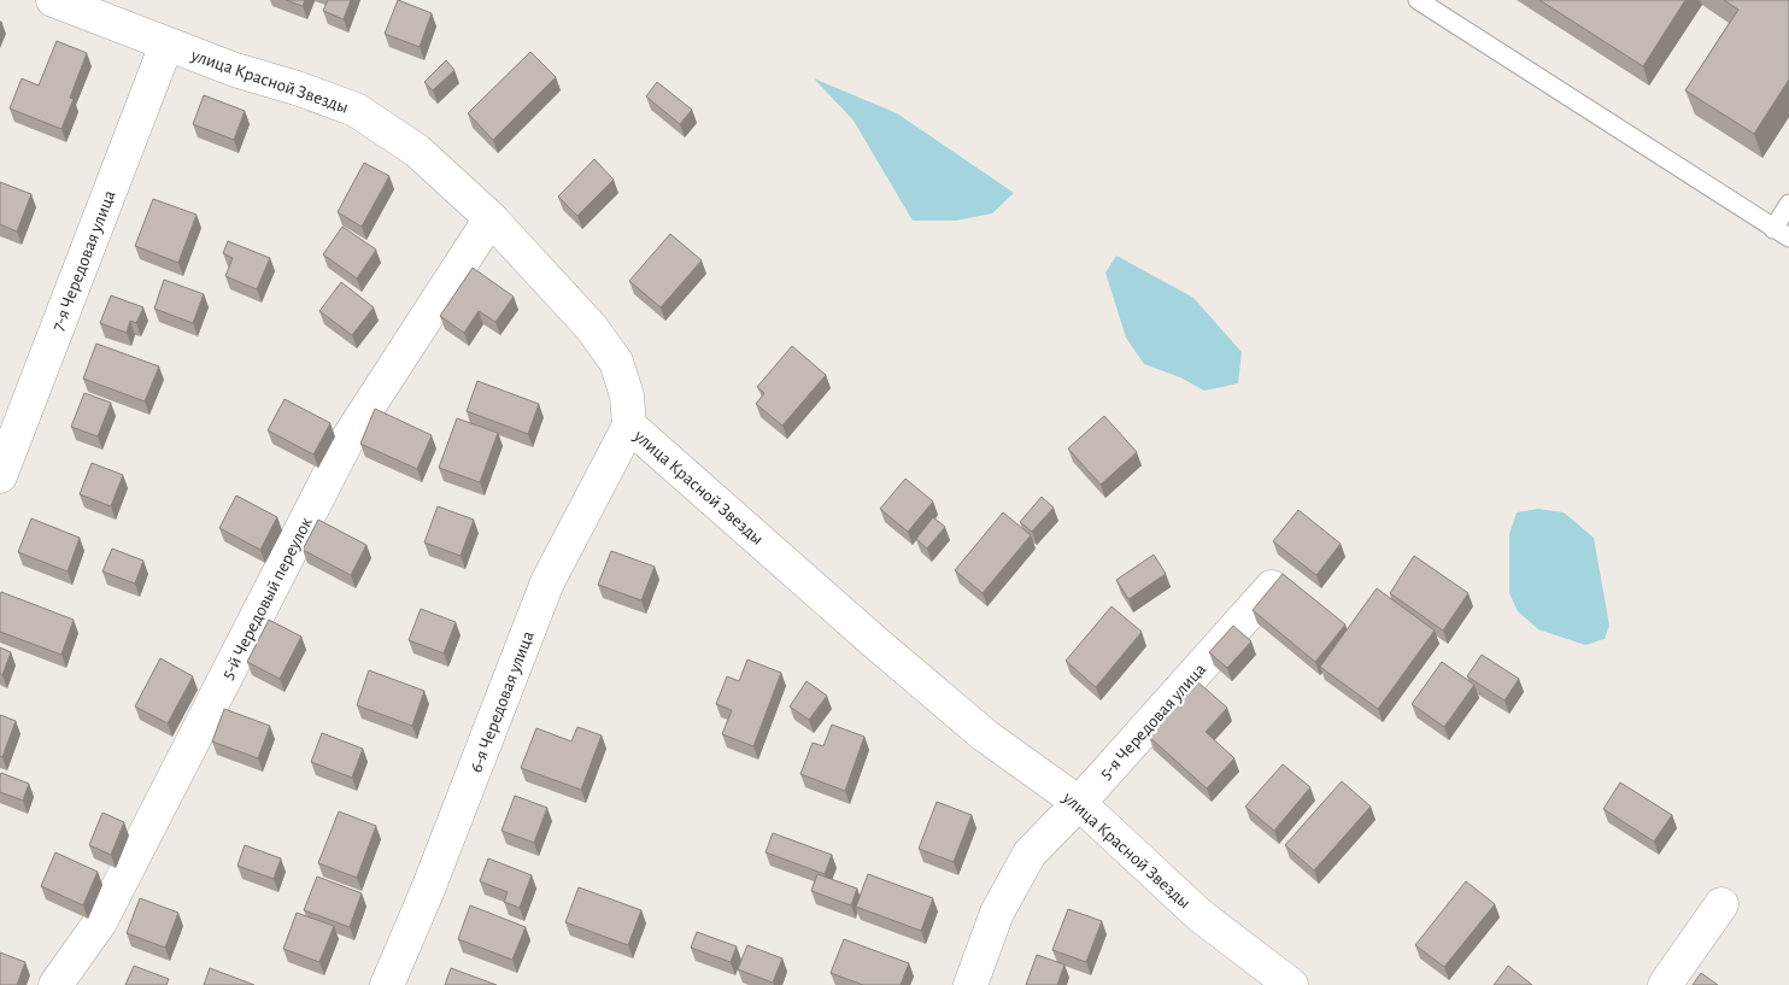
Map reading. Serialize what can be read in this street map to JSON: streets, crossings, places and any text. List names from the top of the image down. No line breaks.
{"streets":{"street":["улица Красной Звезды","7-я Чередовая улица","5-й Чередовый переулок","6-я Чередовая улица","5-я Чередовая улица"]},"crossings":[["улица Красной Звезды","7-я Чередовая улица"],["улица Красной Звезды","5-й Чередовый переулок"],["улица Красной Звезды","6-я Чередовая улица"],["улица Красной Звезды","5-я Чередовая улица"]]}
